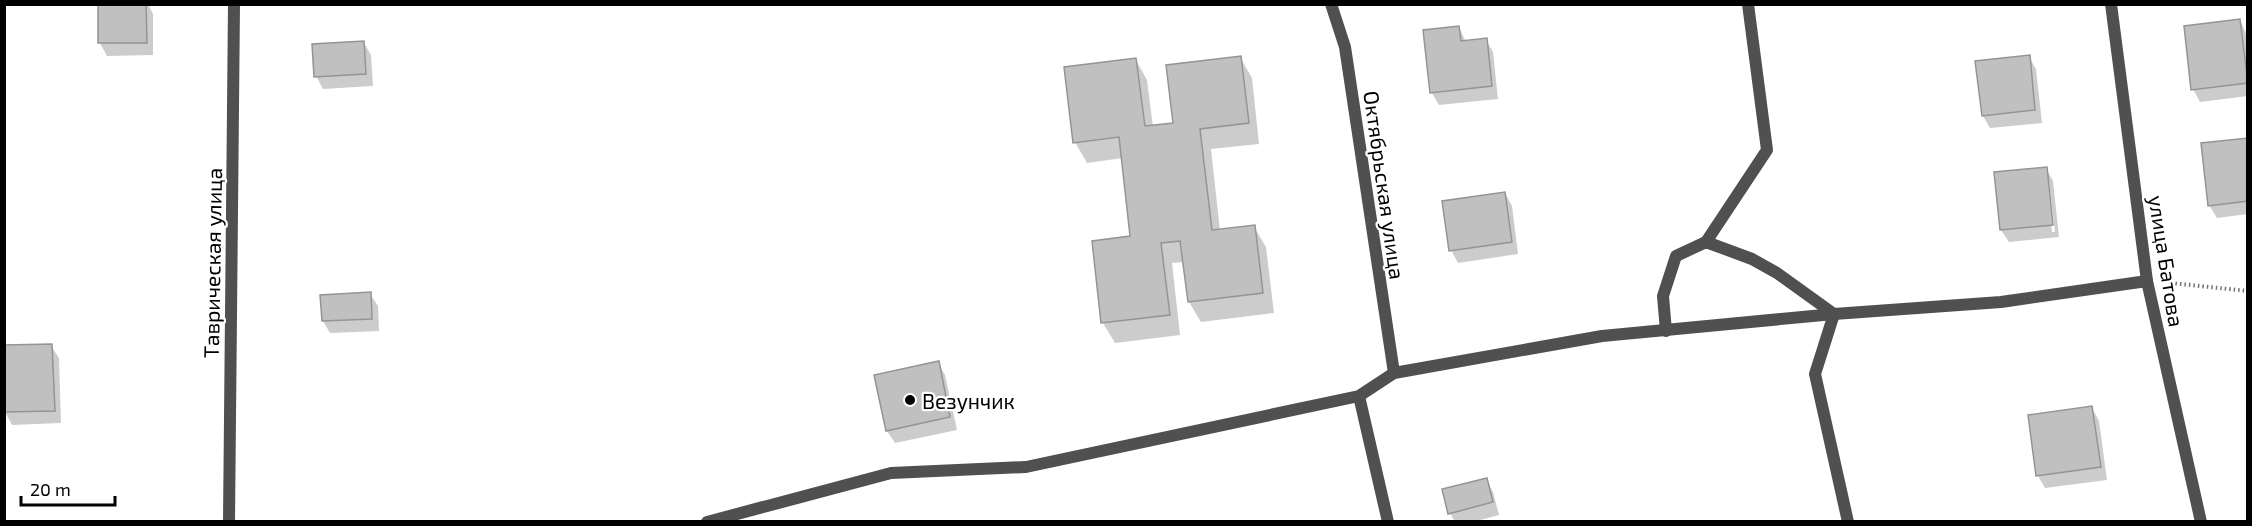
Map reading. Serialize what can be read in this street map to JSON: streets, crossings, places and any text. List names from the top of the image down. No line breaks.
{"streets":{"street":["Октябрьская улица","улица Батова","Таврическая улица"]},"places":["Везунчик"],"scale_bar":"20 m"}
